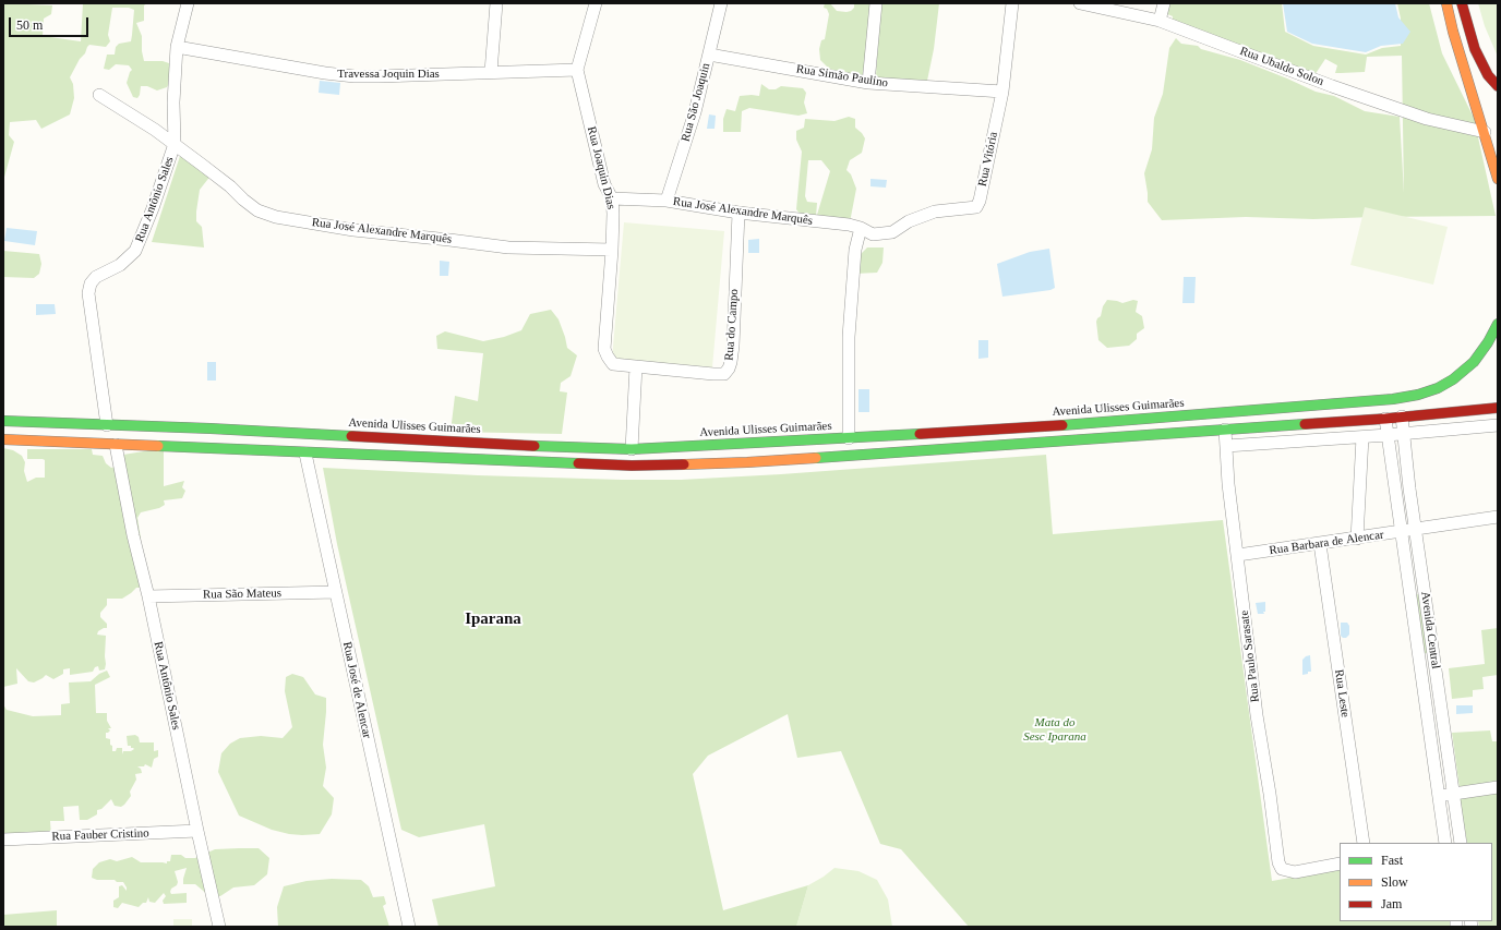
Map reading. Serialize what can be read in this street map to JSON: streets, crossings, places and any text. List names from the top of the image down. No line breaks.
{"streets":{"main road":["Avenida Ulisses Guimarães"],"street":["Rua Ubaldo Solon","Travessa Joquin Dias","Rua Simão Paulino","Rua São Joaquin","Rua Vitória","Rua Joaquin Dias","Rua Antônio Sales","Rua José Alexandre Marquês","Rua do Campo","Rua Barbara de Alencar","Rua São Mateus","Avenida Central","Rua Paulo Sarasate","Rua José de Alencar","Rua Leste","Rua Fauber Cristino"]},"crossings":[["Travessa Joquin Dias","Rua Joaquin Dias"],["Travessa Joquin Dias","Rua Antônio Sales"],["Rua Simão Paulino","Rua São Joaquin"],["Rua Simão Paulino","Rua Vitória"],["Rua São Joaquin","Rua José Alexandre Marquês"],["Rua Vitória","Rua José Alexandre Marquês"],["Rua Joaquin Dias","Rua José Alexandre Marquês"],["Rua Joaquin Dias","Rua do Campo"],["Rua Antônio Sales","Rua José Alexandre Marquês"],["Rua Antônio Sales","Avenida Ulisses Guimarães"],["Rua Antônio Sales","Rua São Mateus"],["Rua Antônio Sales","Rua Fauber Cristino"],["Rua José Alexandre Marquês","Rua do Campo"],["Rua Barbara de Alencar","Avenida Central"],["Rua Barbara de Alencar","Rua Paulo Sarasate"],["Rua Barbara de Alencar","Rua Leste"],["Rua São Mateus","Rua José de Alencar"]],"districts":["Iparana"],"parks":["Mata do Sesc Iparana"],"legend":["Fast","Slow","Jam"],"scale_bar":"50 m"}
